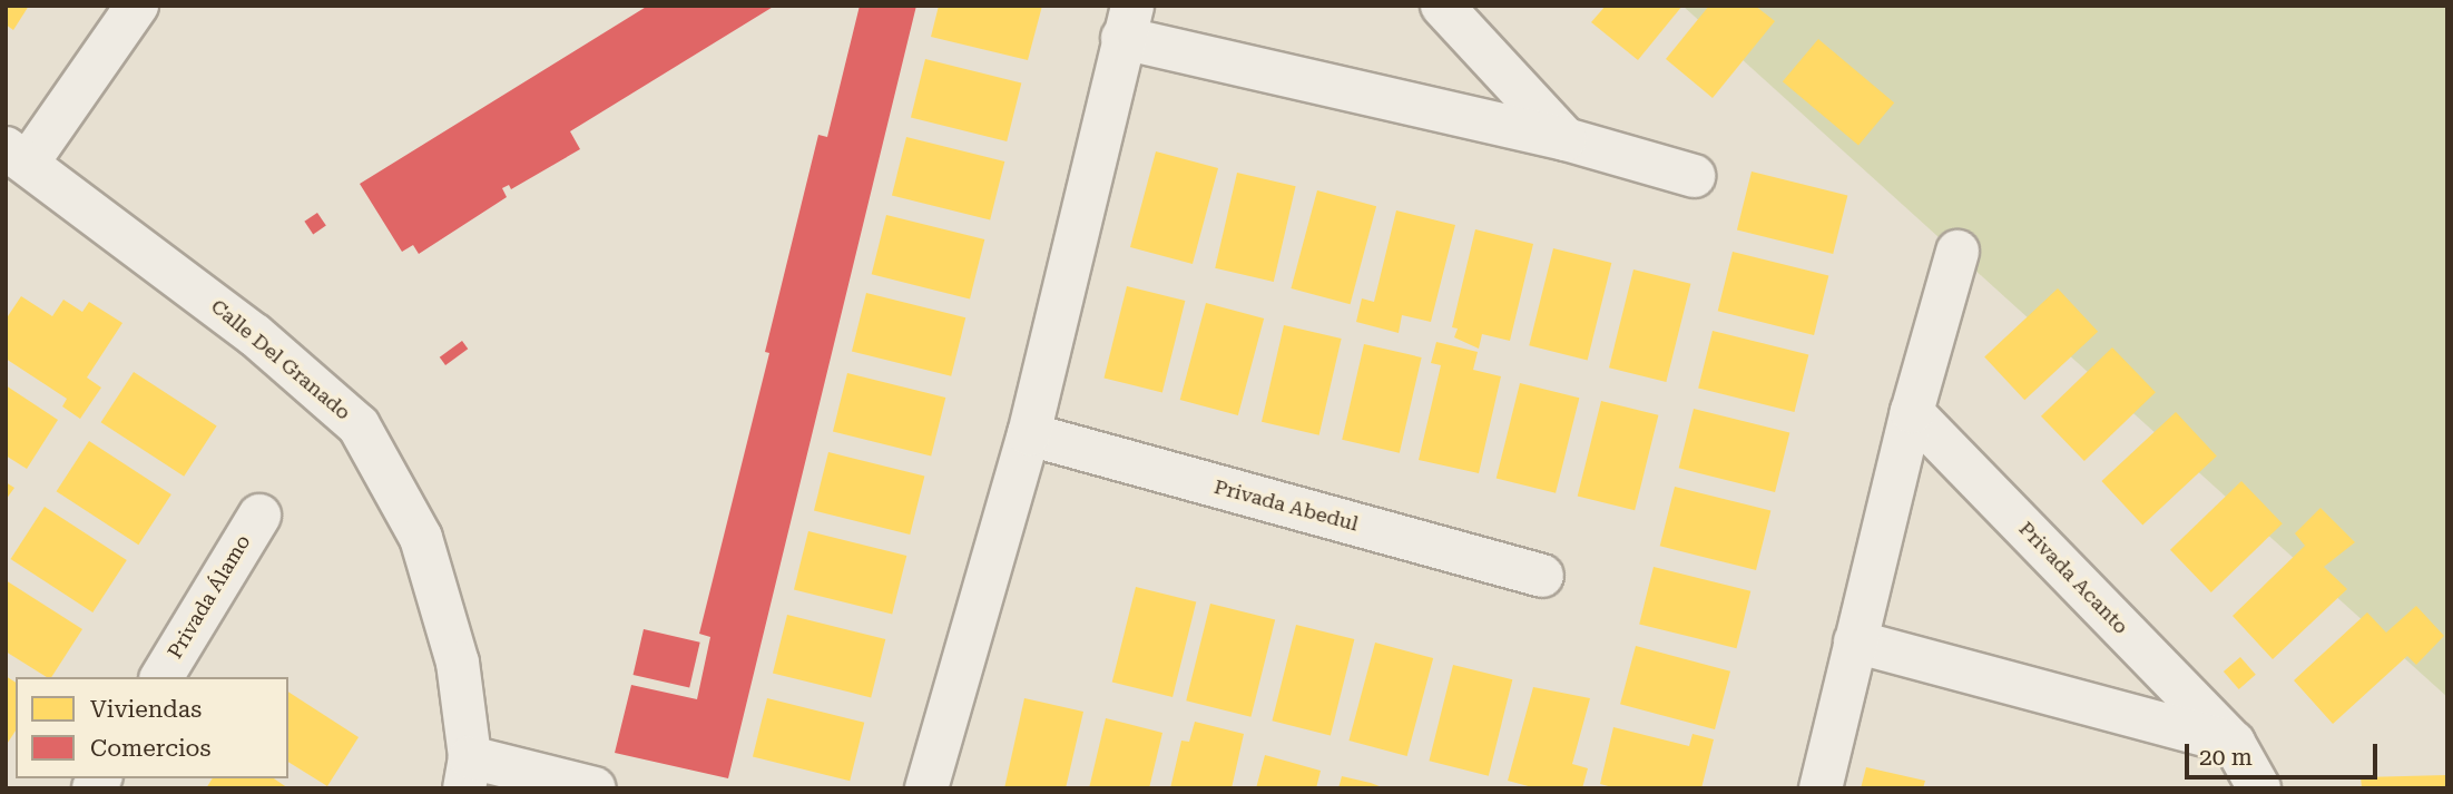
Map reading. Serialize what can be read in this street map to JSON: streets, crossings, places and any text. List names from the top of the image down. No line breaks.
{"streets":{"street":["Calle Del Granado","Privada Abedul","Privada Acanto","Privada Álamo"]},"legend":["Viviendas","Comercios"],"scale_bar":"20 m"}
